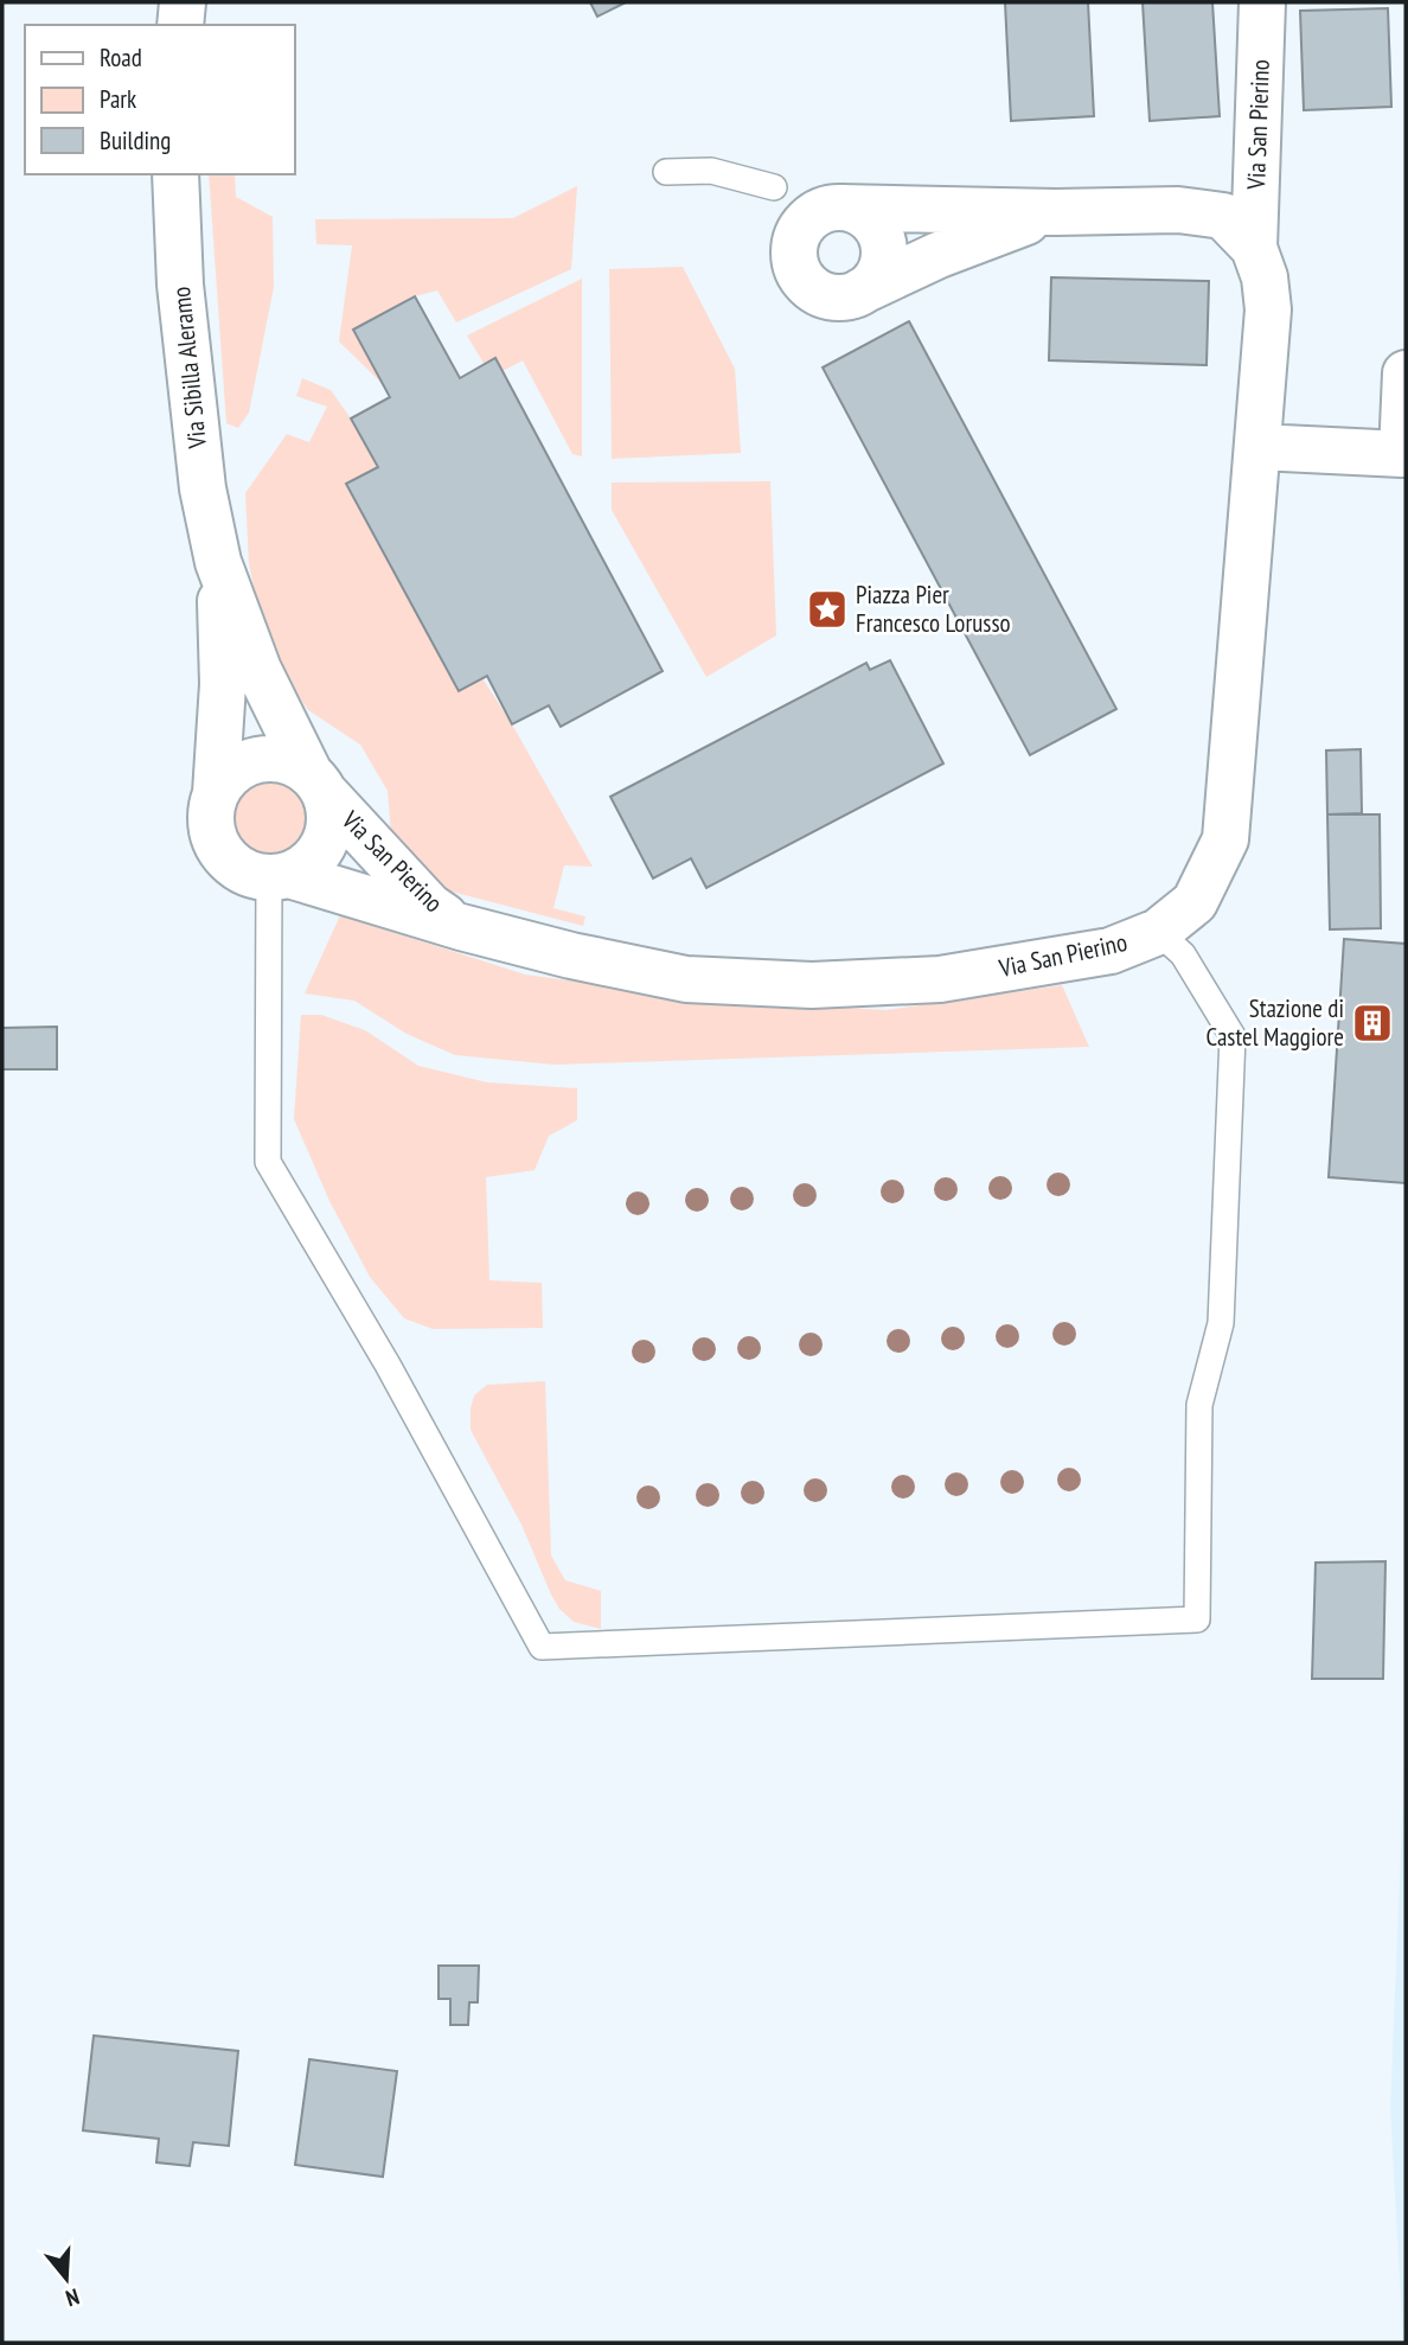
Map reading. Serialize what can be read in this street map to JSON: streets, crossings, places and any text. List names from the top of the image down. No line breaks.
{"streets":{"street":["Via San Pierino","Via Sibilla Aleramo"]},"crossings":[["Via San Pierino","Via Sibilla Aleramo"]],"places":{"place":["Piazza Pier Francesco Lorusso"],"building":["Stazione di Castel Maggiore"]},"legend":["Road","Park","Building"],"north":"bottom"}
